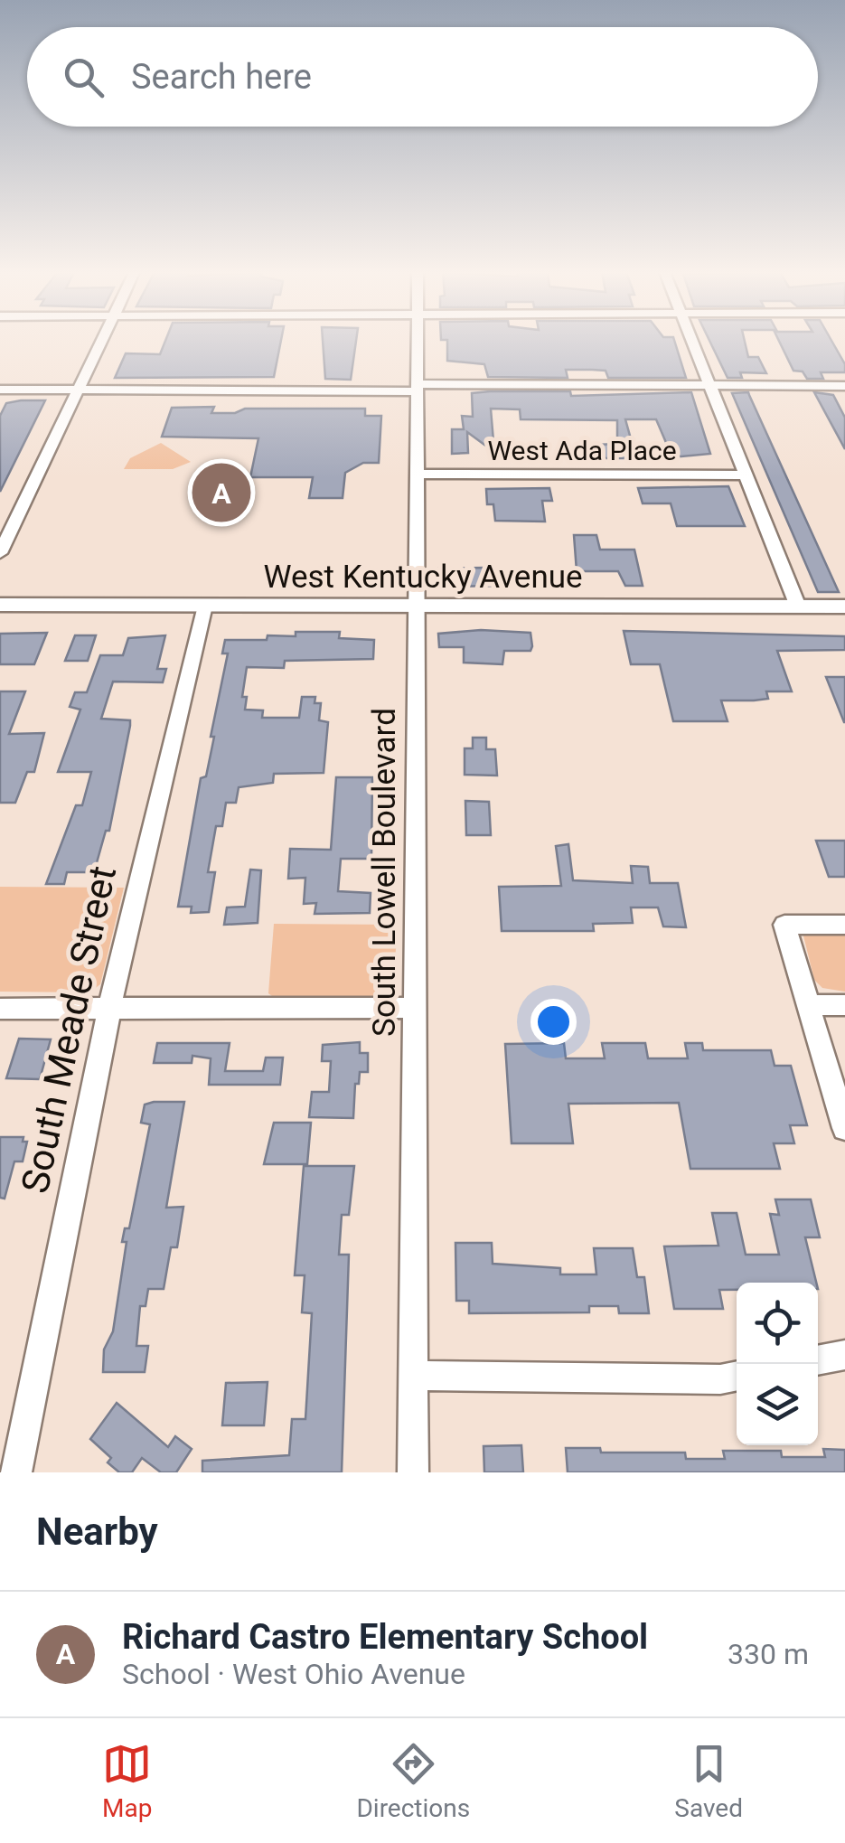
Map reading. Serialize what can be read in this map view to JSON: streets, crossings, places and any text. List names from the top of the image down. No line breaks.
{"streets":{"street":["West Ada Place","West Kentucky Avenue","South Lowell Boulevard","South Meade Street"]},"crossings":[["West Ada Place","South Lowell Boulevard"],["West Kentucky Avenue","South Lowell Boulevard"],["West Kentucky Avenue","South Meade Street"]],"page":{"search":"Search here","pins":"A","heading":"Nearby","list":[{"mark":"A","name":"Richard Castro Elementary School","note":"School · West Ohio Avenue","value":"330 m"}],"nav":["Map","Directions","Saved"]}}
